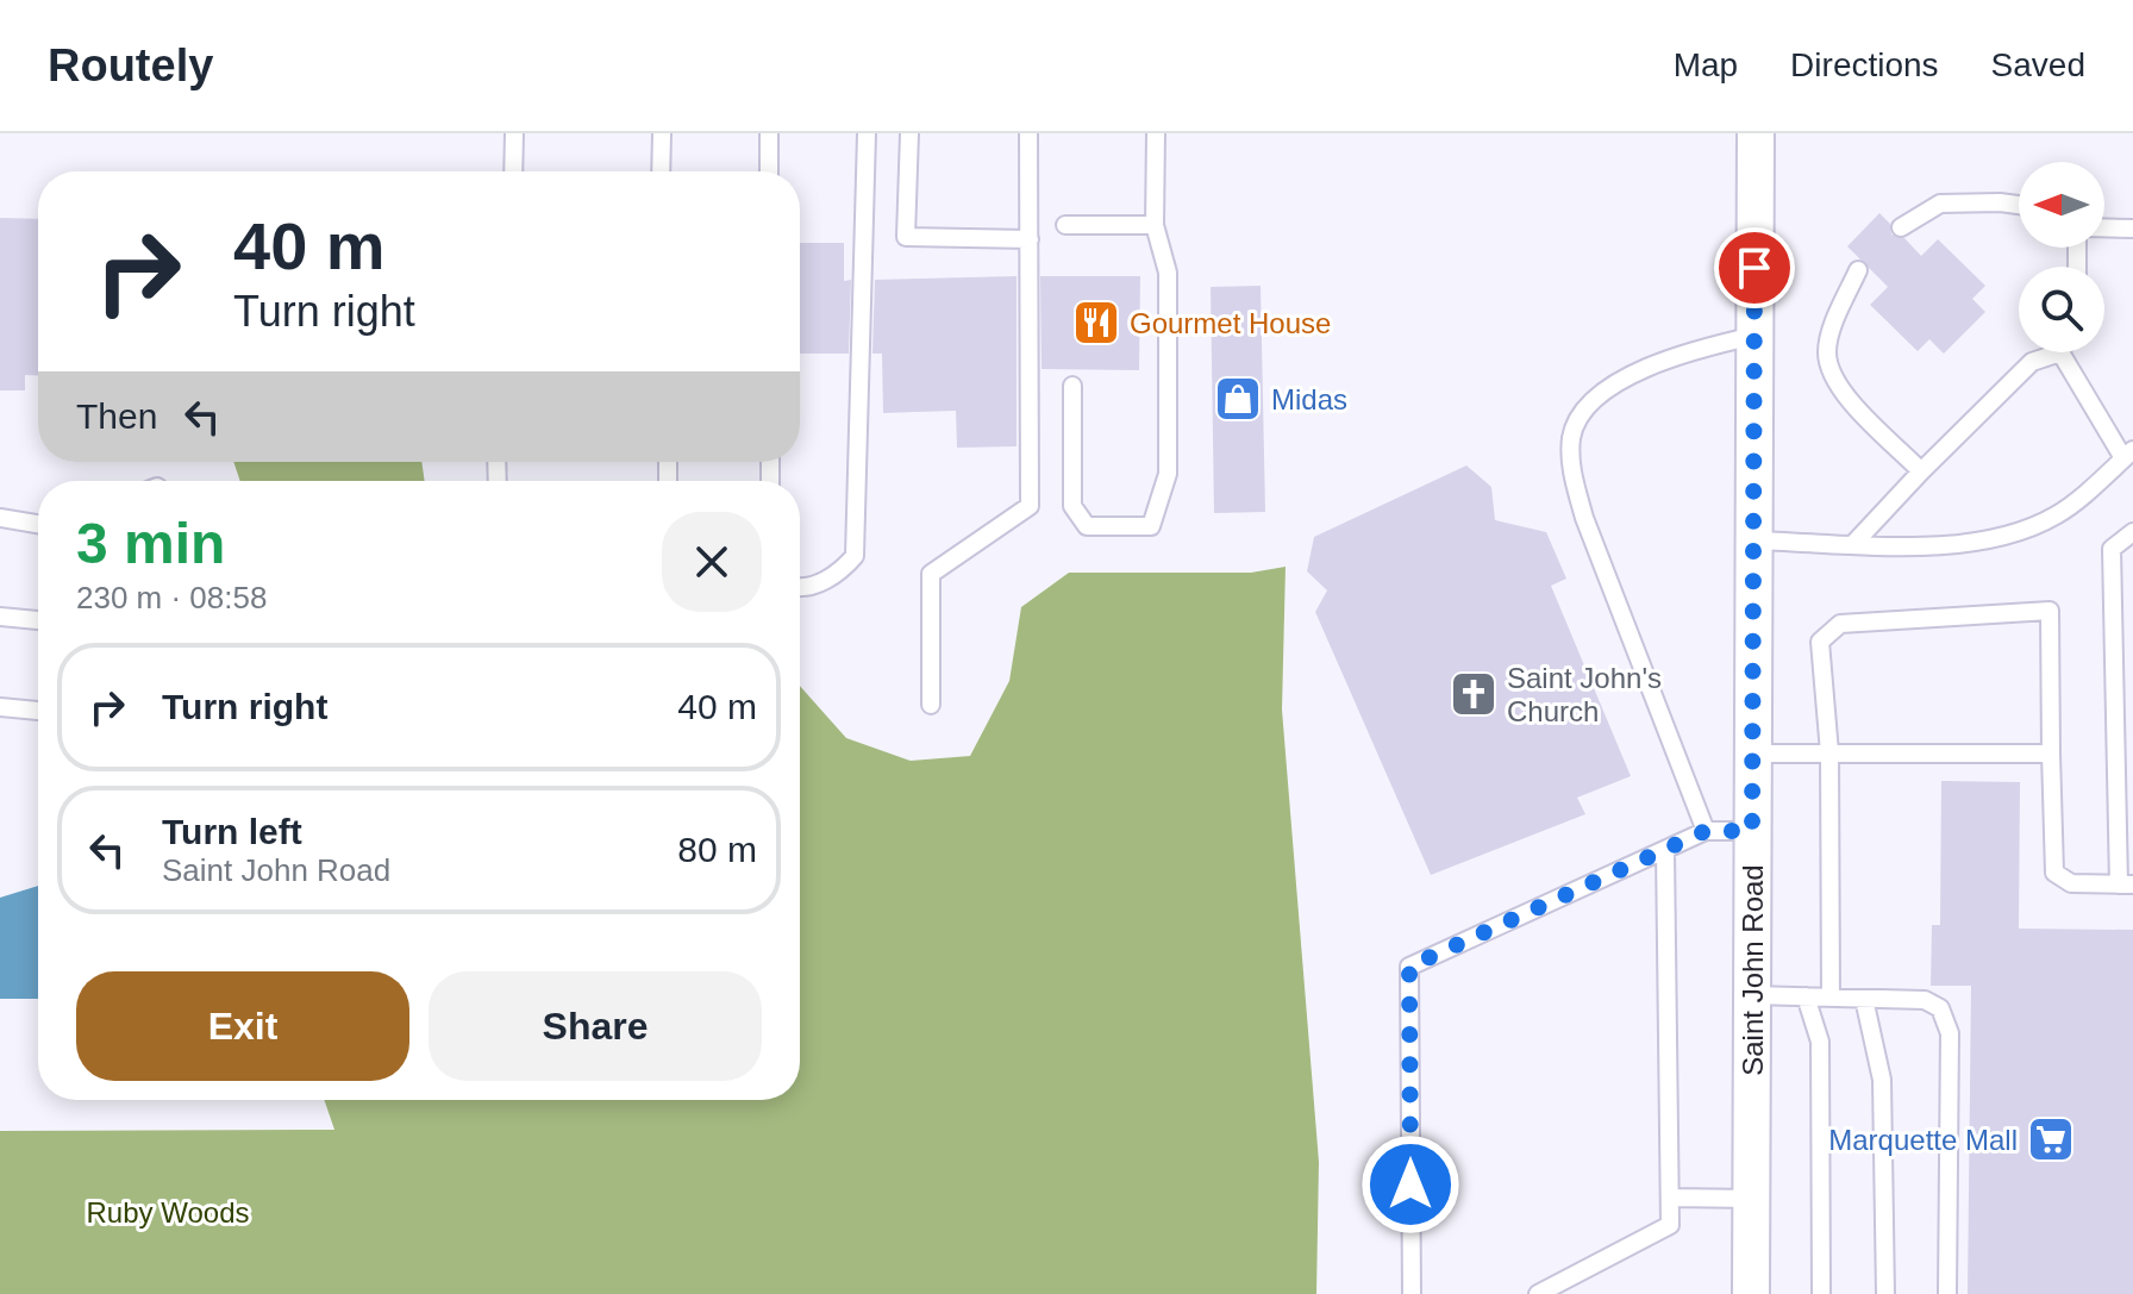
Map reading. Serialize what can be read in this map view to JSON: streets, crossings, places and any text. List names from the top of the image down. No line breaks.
{"streets":{"street":["Saint John Road"]},"parks":["Ruby Woods"],"places":{"restaurant":["Gourmet House"],"shop":["Midas"],"church":["Saint John's Church"],"supermarket":["Marquette Mall"]},"north":"left","page":{"header":"Routely","nav":["Map","Directions","Saved"],"turn":["40 m","Turn right"],"then":"Then","heading":["3 min","230 m · 08:58"],"list":[{"name":"Turn right","value":"40 m"},{"name":"Turn left","note":"Saint John Road","value":"80 m"}],"buttons":["Exit","Share"]}}
